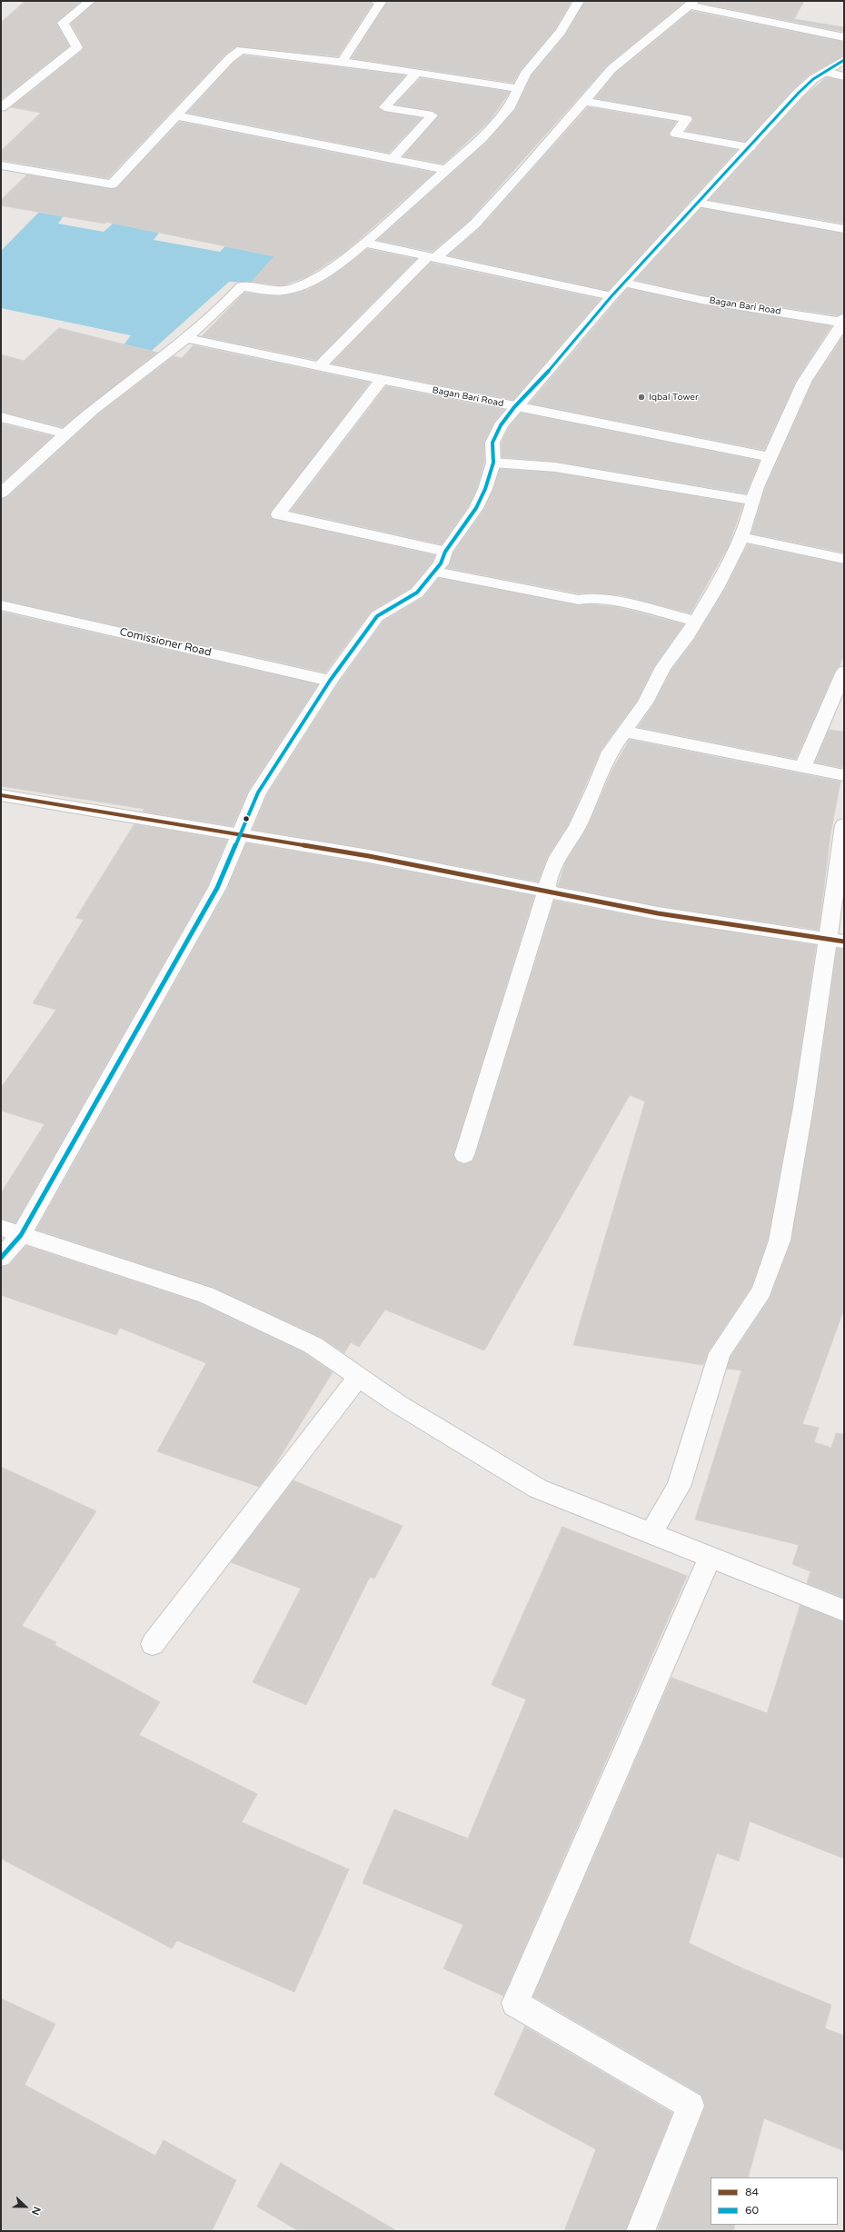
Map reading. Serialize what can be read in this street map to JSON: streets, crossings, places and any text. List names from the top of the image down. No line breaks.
{"streets":{"street":["Bagan Bari Road","Comissioner Road"]},"places":["Iqbal Tower"],"lines":["transit line 60","transit line 84"],"legend":["84","60"],"north":"right"}
